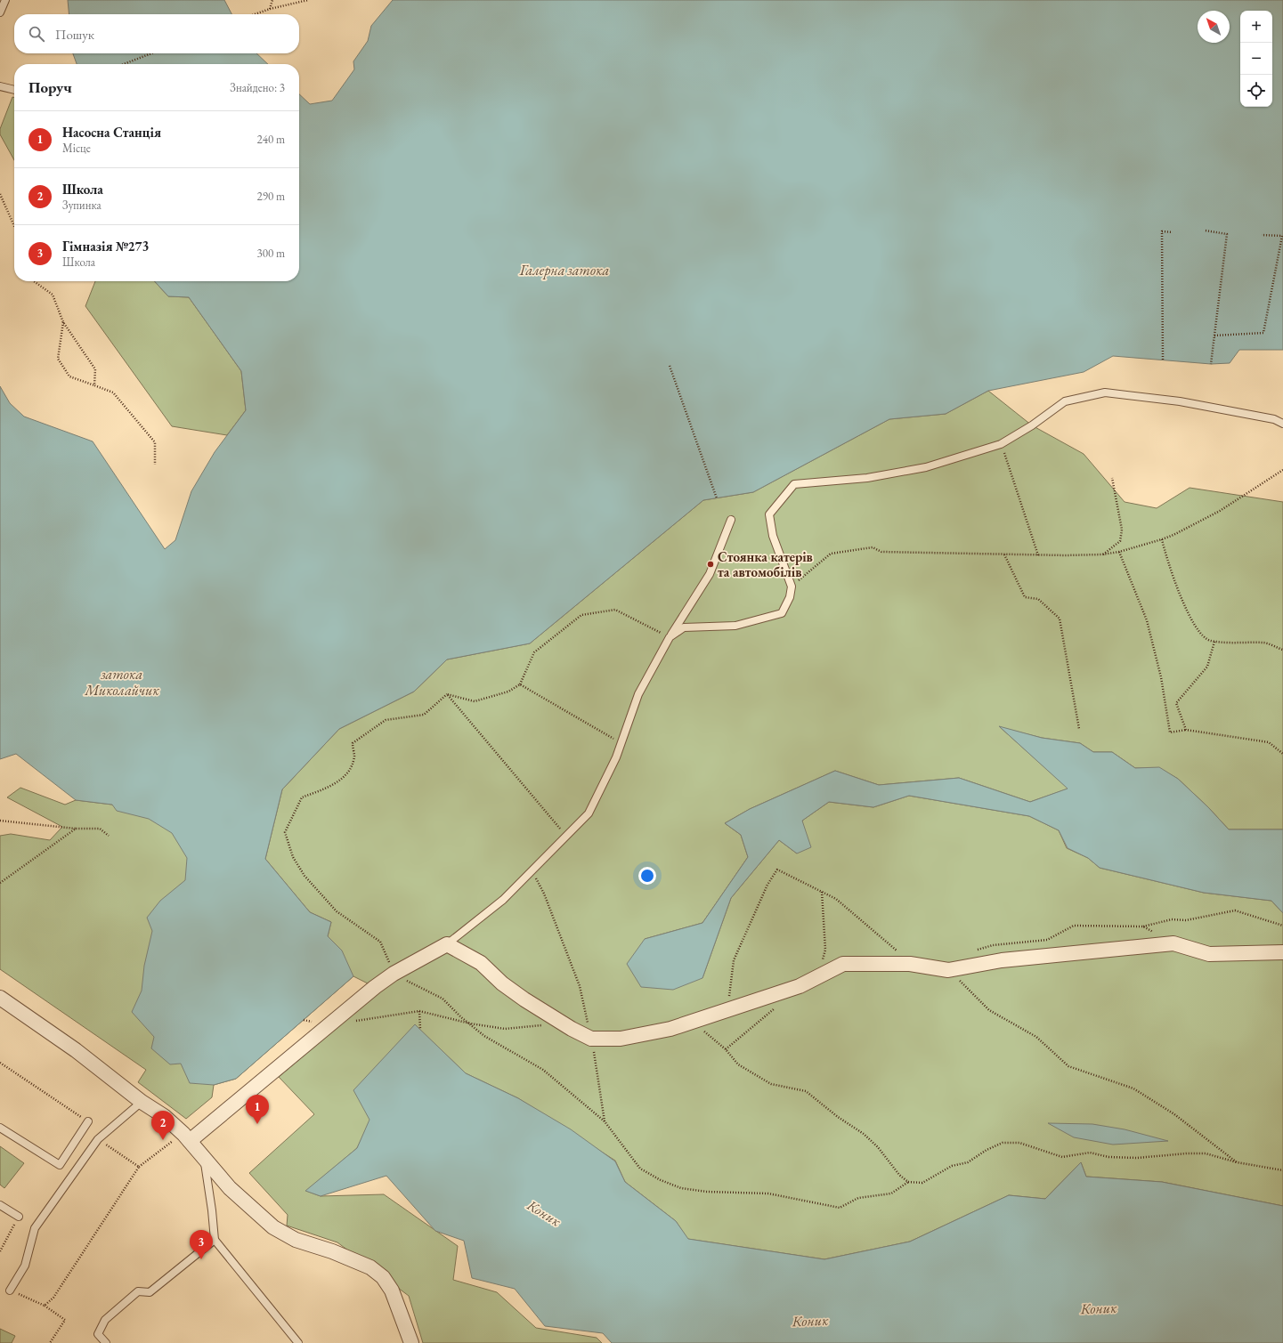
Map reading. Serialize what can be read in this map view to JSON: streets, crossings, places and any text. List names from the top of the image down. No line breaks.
{"water":["Галерна затока","затока Миколайчик","Коник"],"places":["Стоянка катерів та автомобілів"],"north":"top left","page":{"map_buttons":["+","−"],"search":"Пошук","heading":["Поруч","Знайдено: 3"],"list":[{"mark":"1","name":"Насосна Станція","note":"Місце","value":"240 m"},{"mark":"2","name":"Школа","note":"Зупинка","value":"290 m"},{"mark":"3","name":"Гімназія №273","note":"Школа","value":"300 m"}],"pins":["1","2","3"]}}
